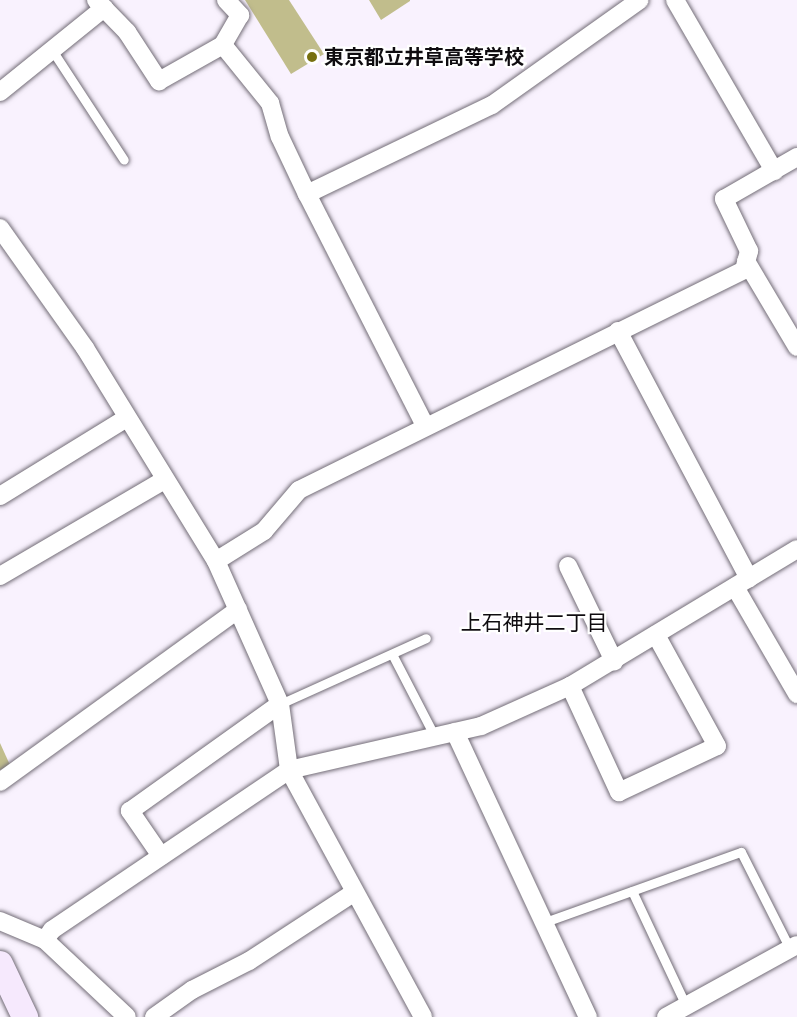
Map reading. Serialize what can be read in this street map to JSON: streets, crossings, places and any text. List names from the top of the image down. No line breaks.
{"districts":["上石神井二丁目"],"places":["東京都立井草高等学校"]}
